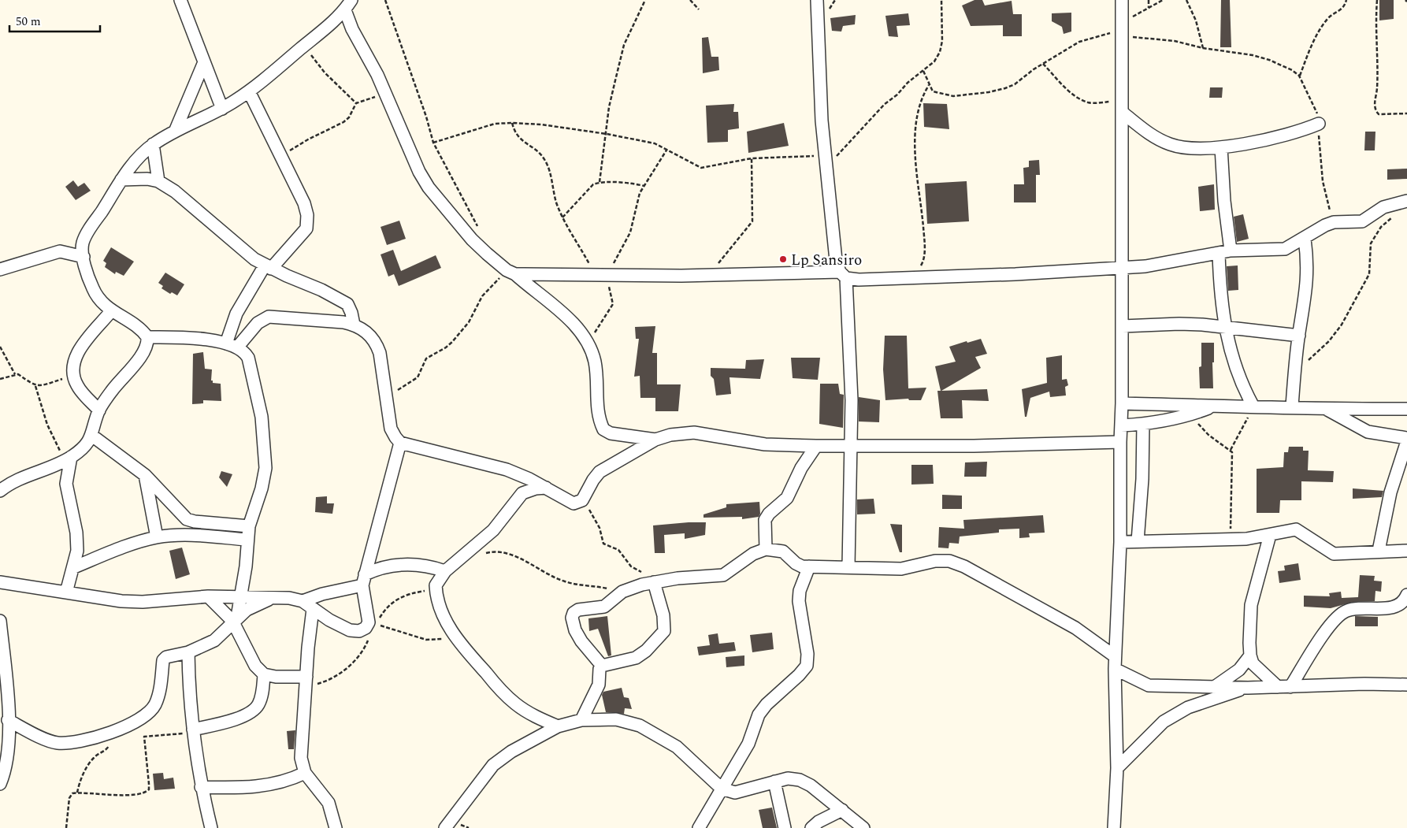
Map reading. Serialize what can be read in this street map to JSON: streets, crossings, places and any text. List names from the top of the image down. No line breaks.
{"places":["Lp Sansiro"],"scale_bar":"50 m"}
